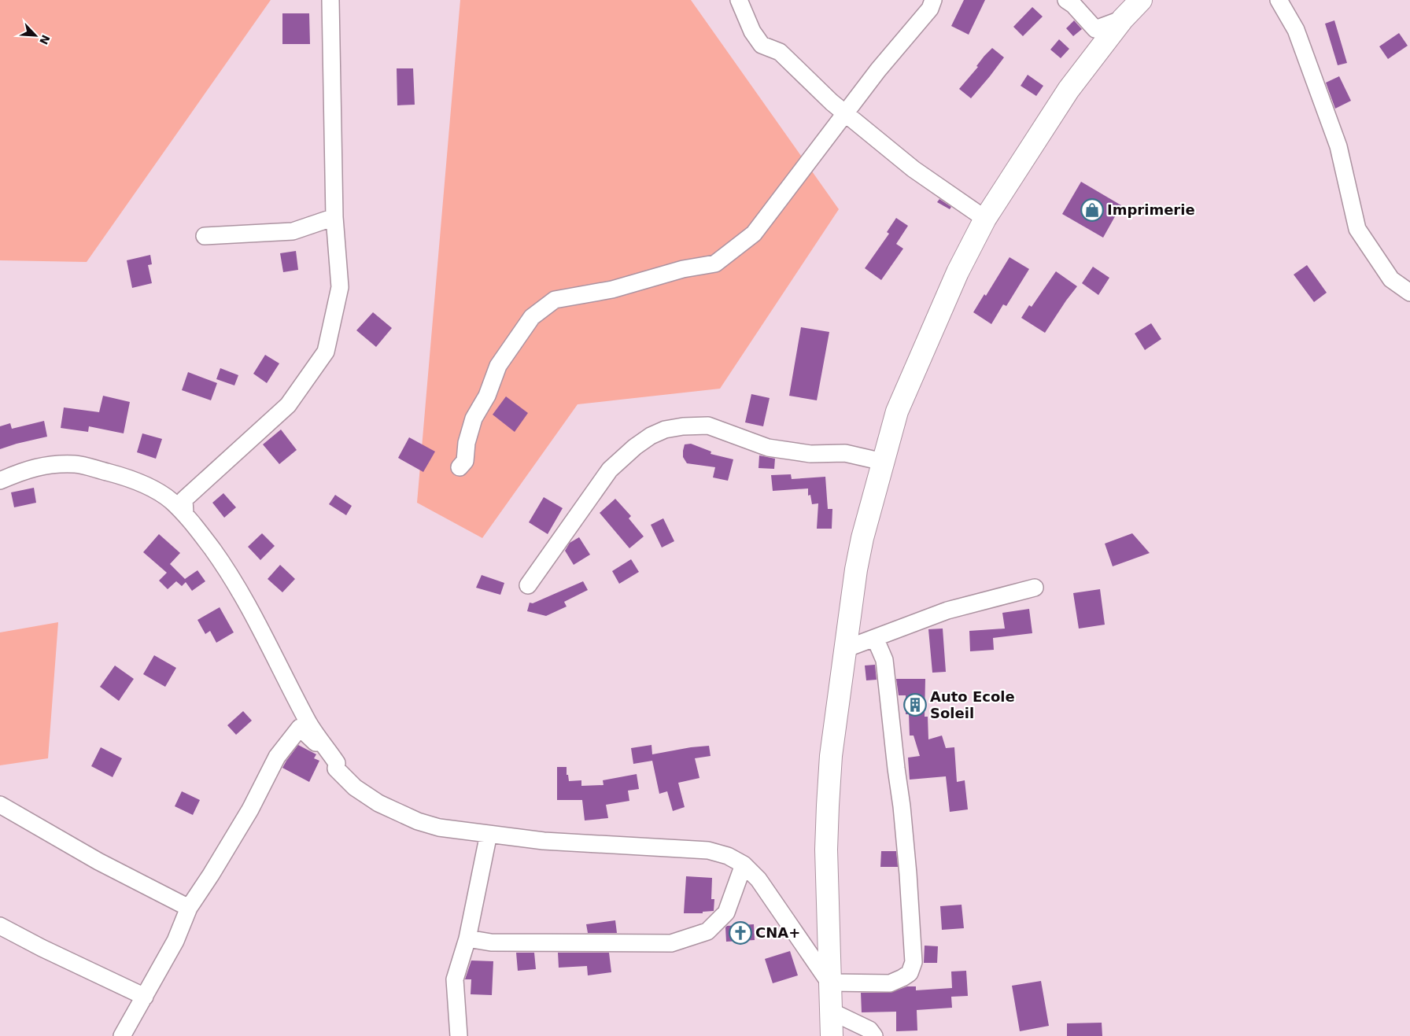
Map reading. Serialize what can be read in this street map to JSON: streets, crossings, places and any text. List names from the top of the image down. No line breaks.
{"places":{"shop":["Imprimerie"],"building":["Auto Ecole Soleil"],"church":["CNA+"]},"north":"bottom right"}
